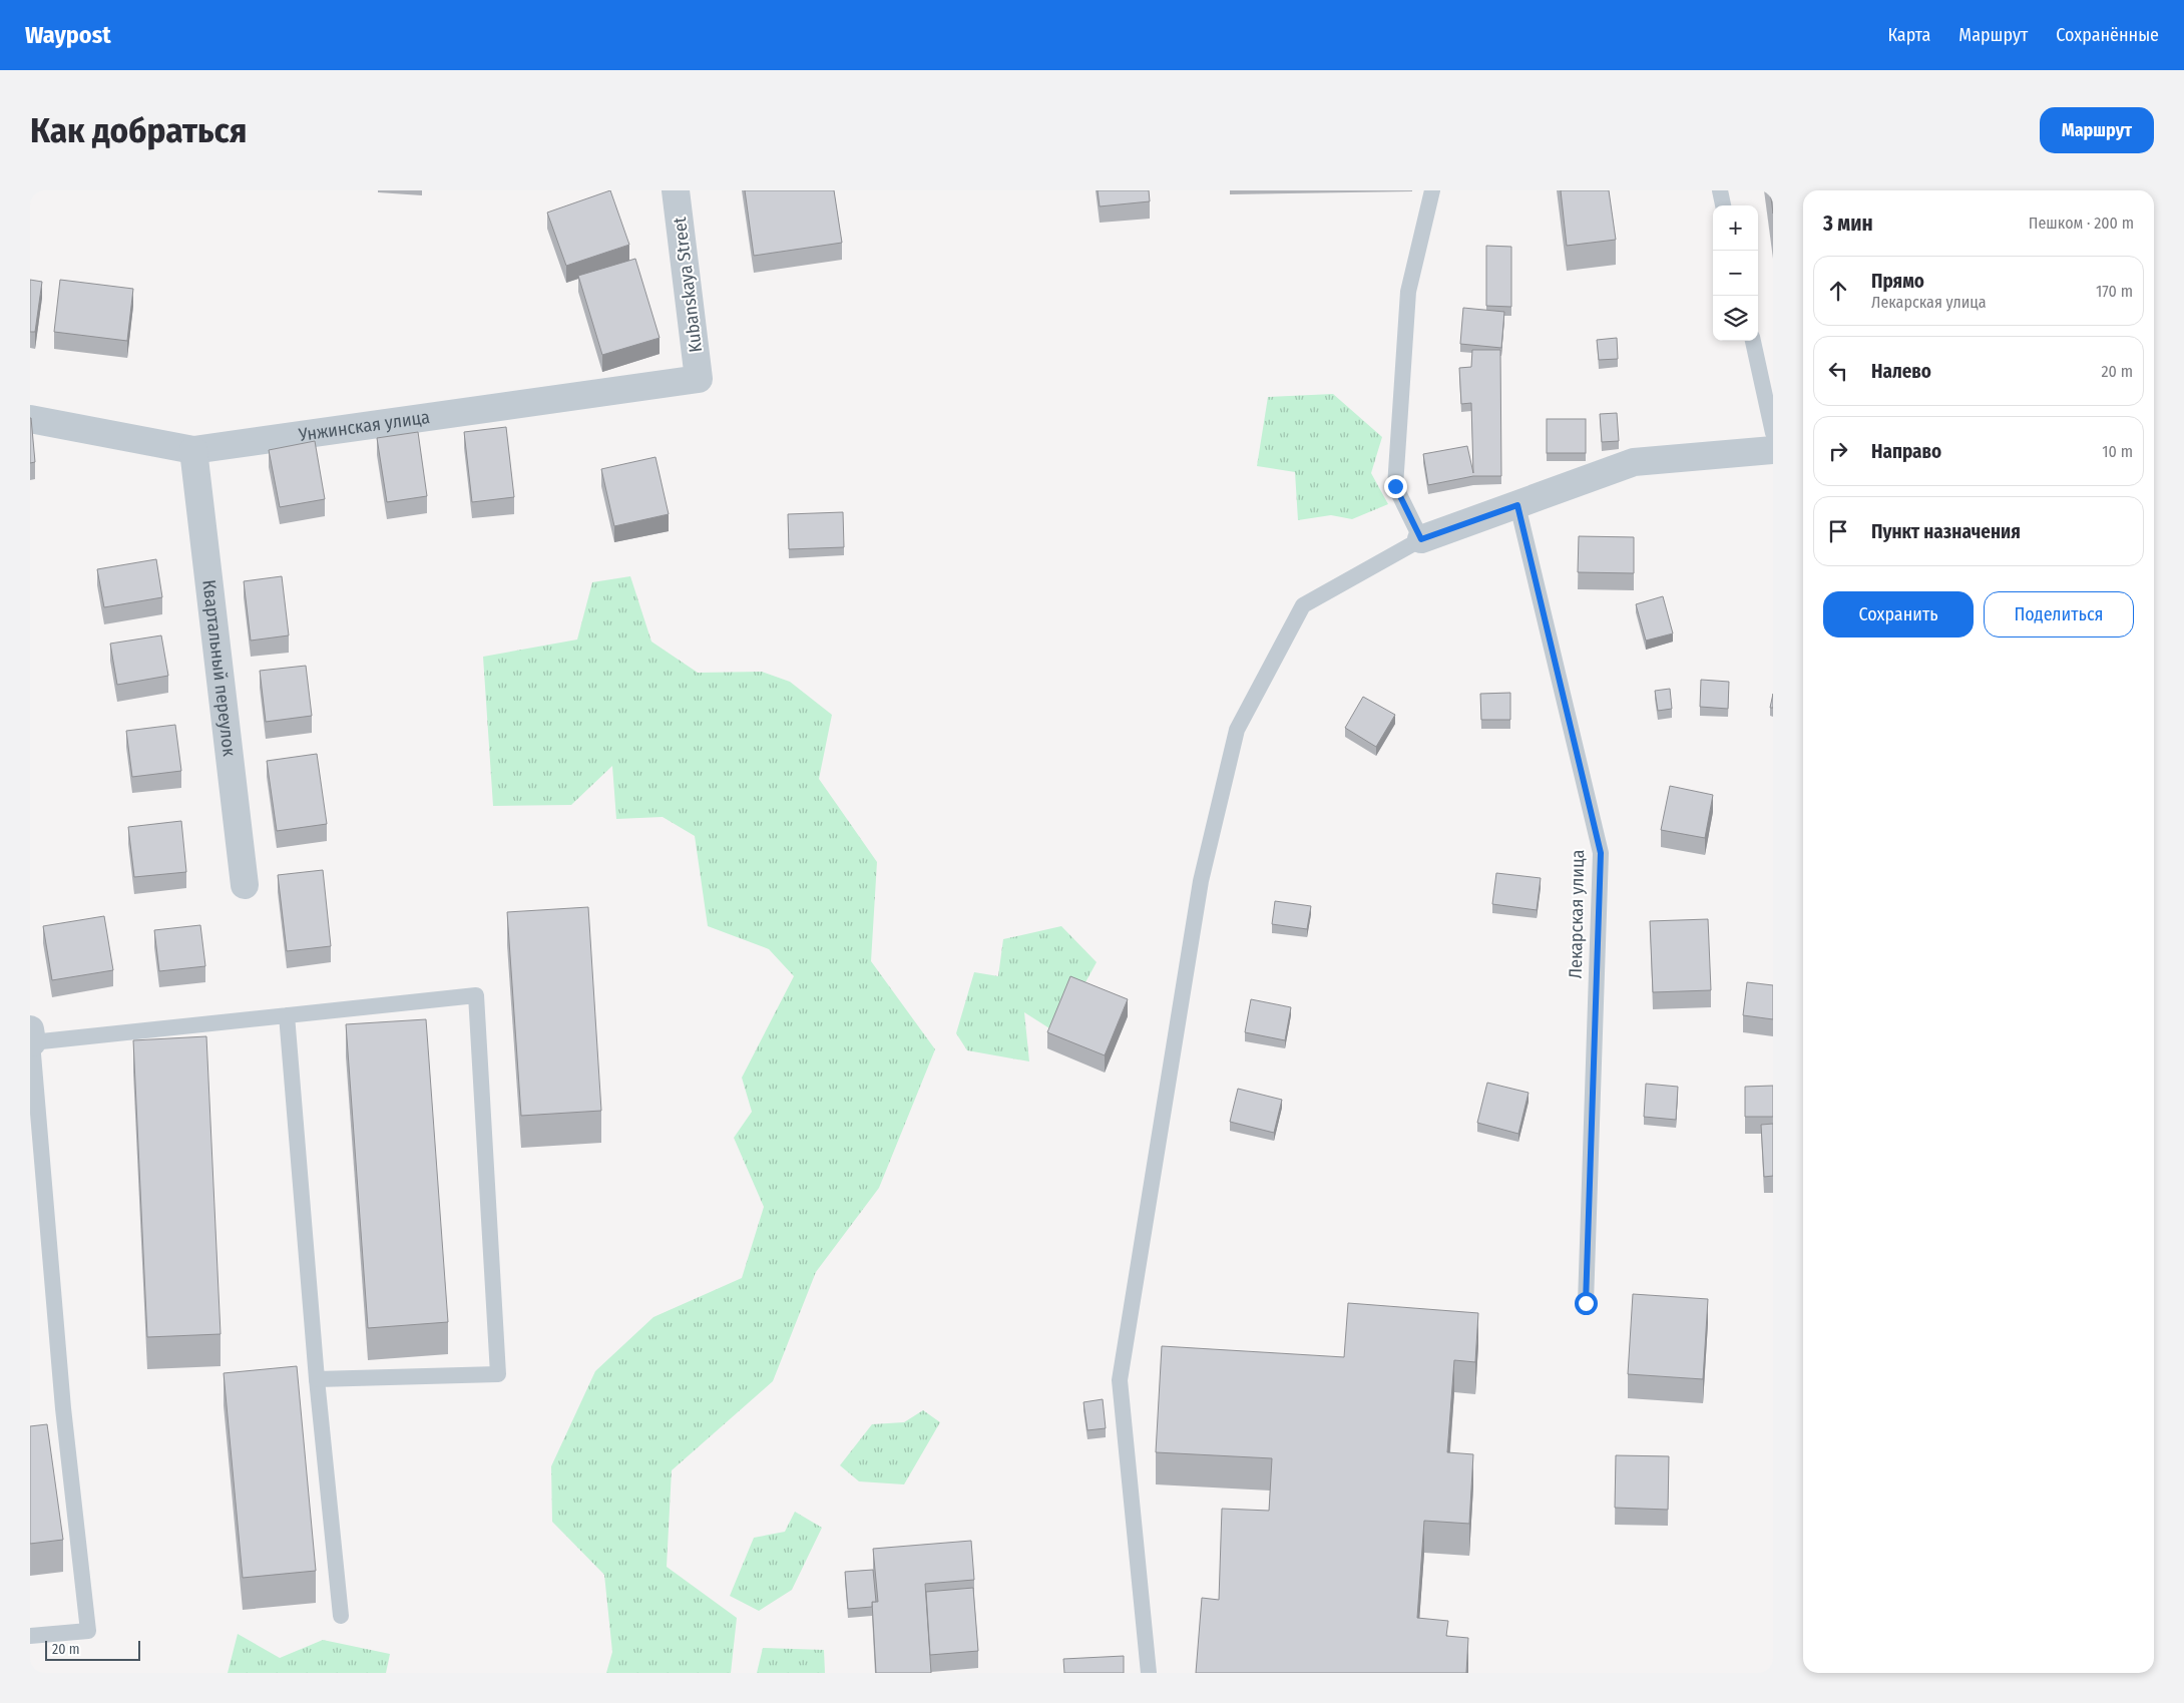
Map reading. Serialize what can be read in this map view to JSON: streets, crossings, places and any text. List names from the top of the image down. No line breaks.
{"streets":{"street":["Kubanskaya Street","Унжинская улица","Квартальный переулок"],"lane":["Лекарская улица"]},"crossings":[["Kubanskaya Street","Унжинская улица"],["Унжинская улица","Квартальный переулок"]],"scale_bar":"20 m","page":{"header":"Waypost","nav":["Карта","Маршрут","Сохранённые"],"buttons":["Маршрут",["Сохранить","Поделиться"]],"title":"Как добраться","heading":["3 мин","Пешком · 200 m"],"map_buttons":["+","−"],"list":[["Прямо","Лекарская улица","170 m"],["Налево","20 m"],["Направо","10 m"],"Пункт назначения"],"scale":"20 m"}}
